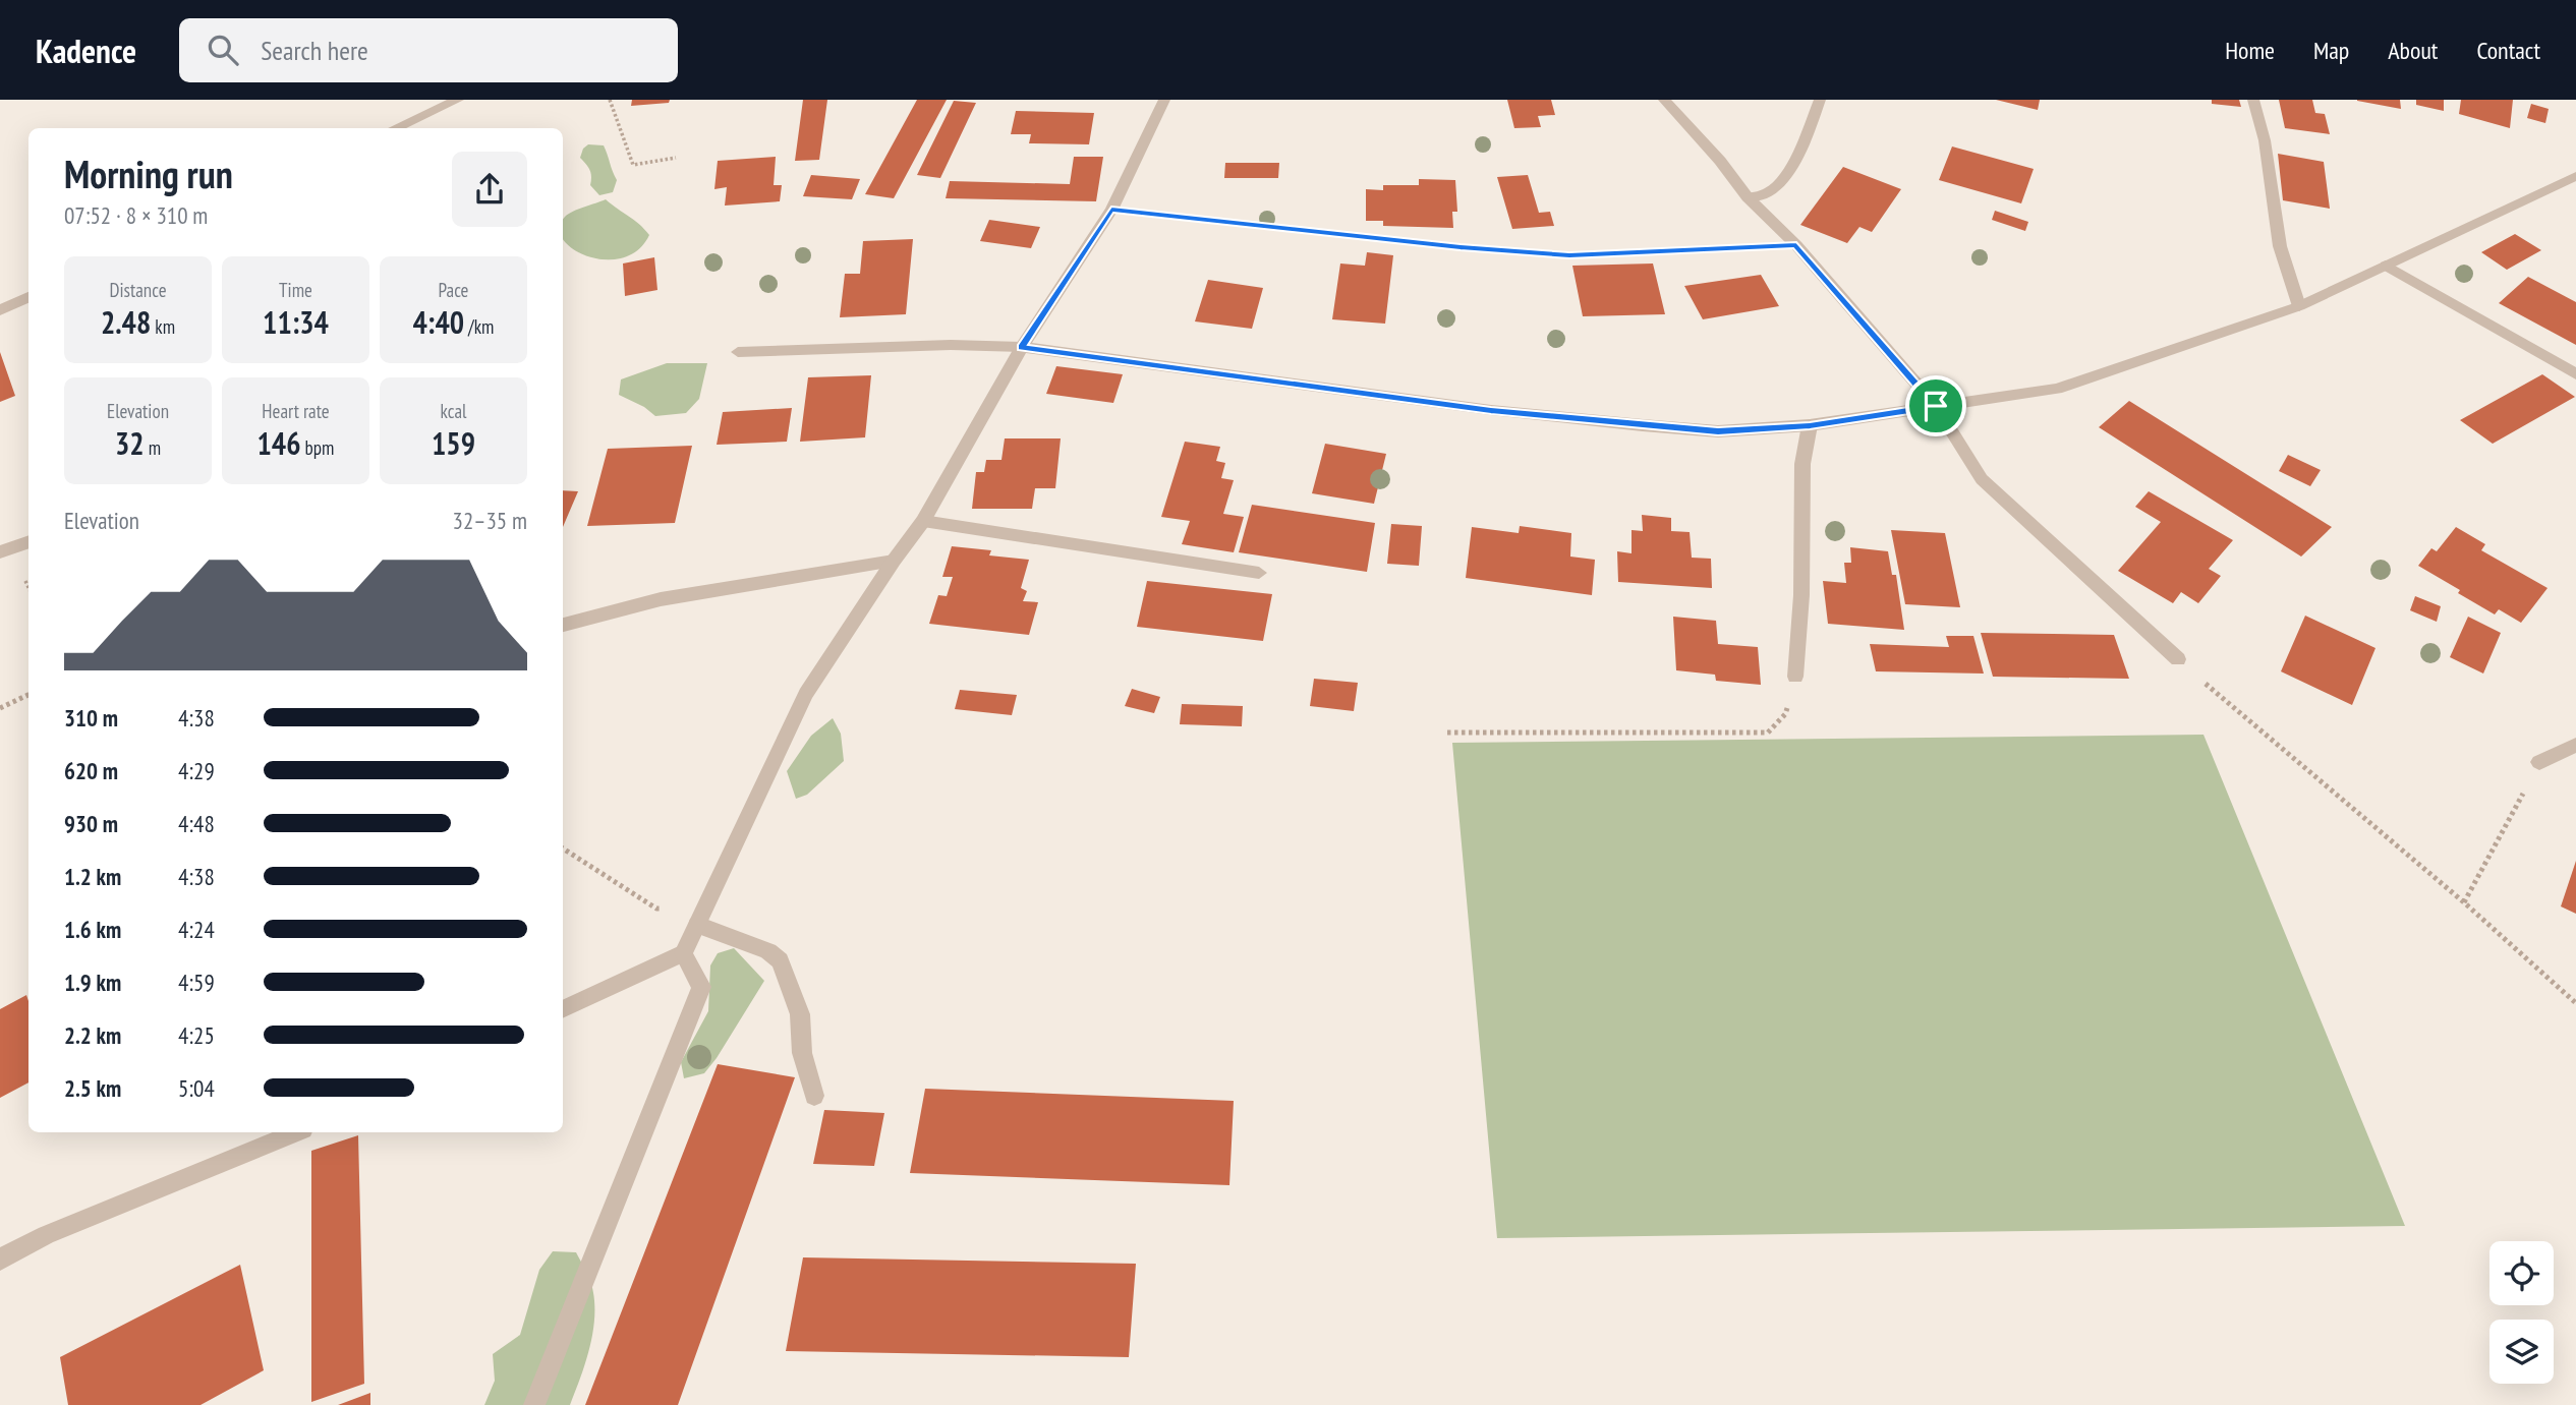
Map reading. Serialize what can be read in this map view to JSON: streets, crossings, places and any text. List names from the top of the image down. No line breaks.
{"page":{"header":"Kadence","search":"Search here","nav":["Home","Map","About","Contact"],"heading":["Morning run","07:52 · 8 × 310 m"],"stats":[["Distance","2.48 km"],["Time","11:34"],["Pace","4:40 /km"],["Elevation","32 m"],["Heart rate","146 bpm"],["kcal","159"]],"chart":["Elevation","32–35 m"],"list":[{"name":"310 m","note":"4:38"},{"name":"620 m","note":"4:29"},{"name":"930 m","note":"4:48"},{"name":"1.2 km","note":"4:38"},{"name":"1.6 km","note":"4:24"},{"name":"1.9 km","note":"4:59"},{"name":"2.2 km","note":"4:25"},{"name":"2.5 km","note":"5:04"}]}}
